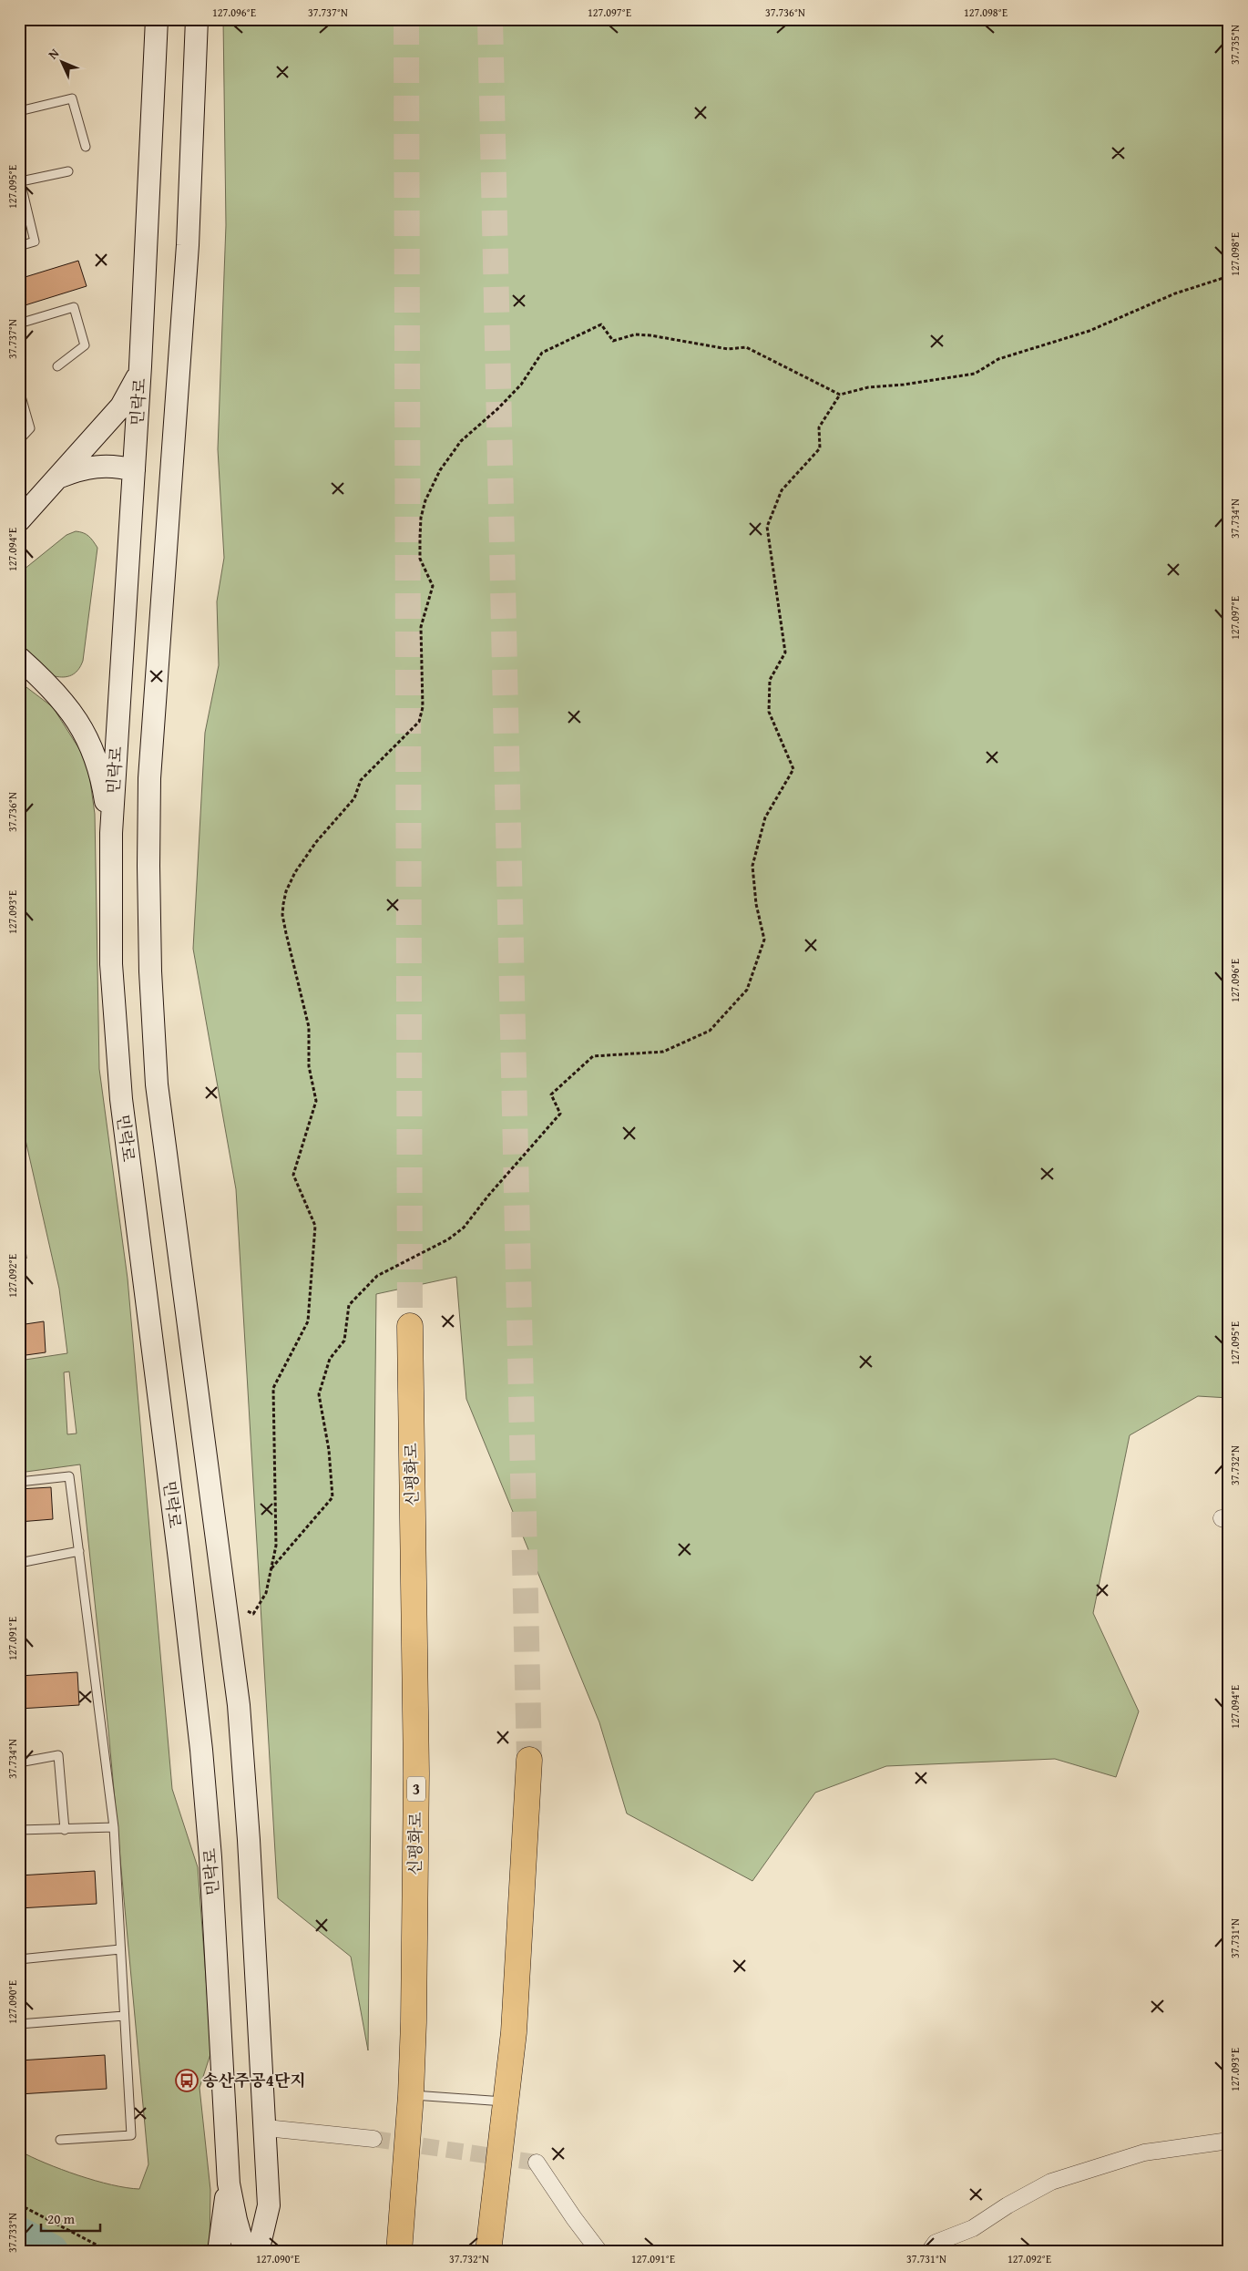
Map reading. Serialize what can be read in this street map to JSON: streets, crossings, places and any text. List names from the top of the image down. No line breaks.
{"streets":{"highway":["신평화로","3"],"main road":["민락로"]},"places":{"bus stop":["송산주공4단지"]},"scale_bar":"20 m","north":"top left","coordinates":["127.096°E","37.737°N","127.097°E","37.736°N","127.098°E","37.735°N","127.095°E","37.734°N","127.094°E","127.093°E","127.092°E","37.732°N","127.091°E","37.731°N","127.090°E","37.733°N"]}
